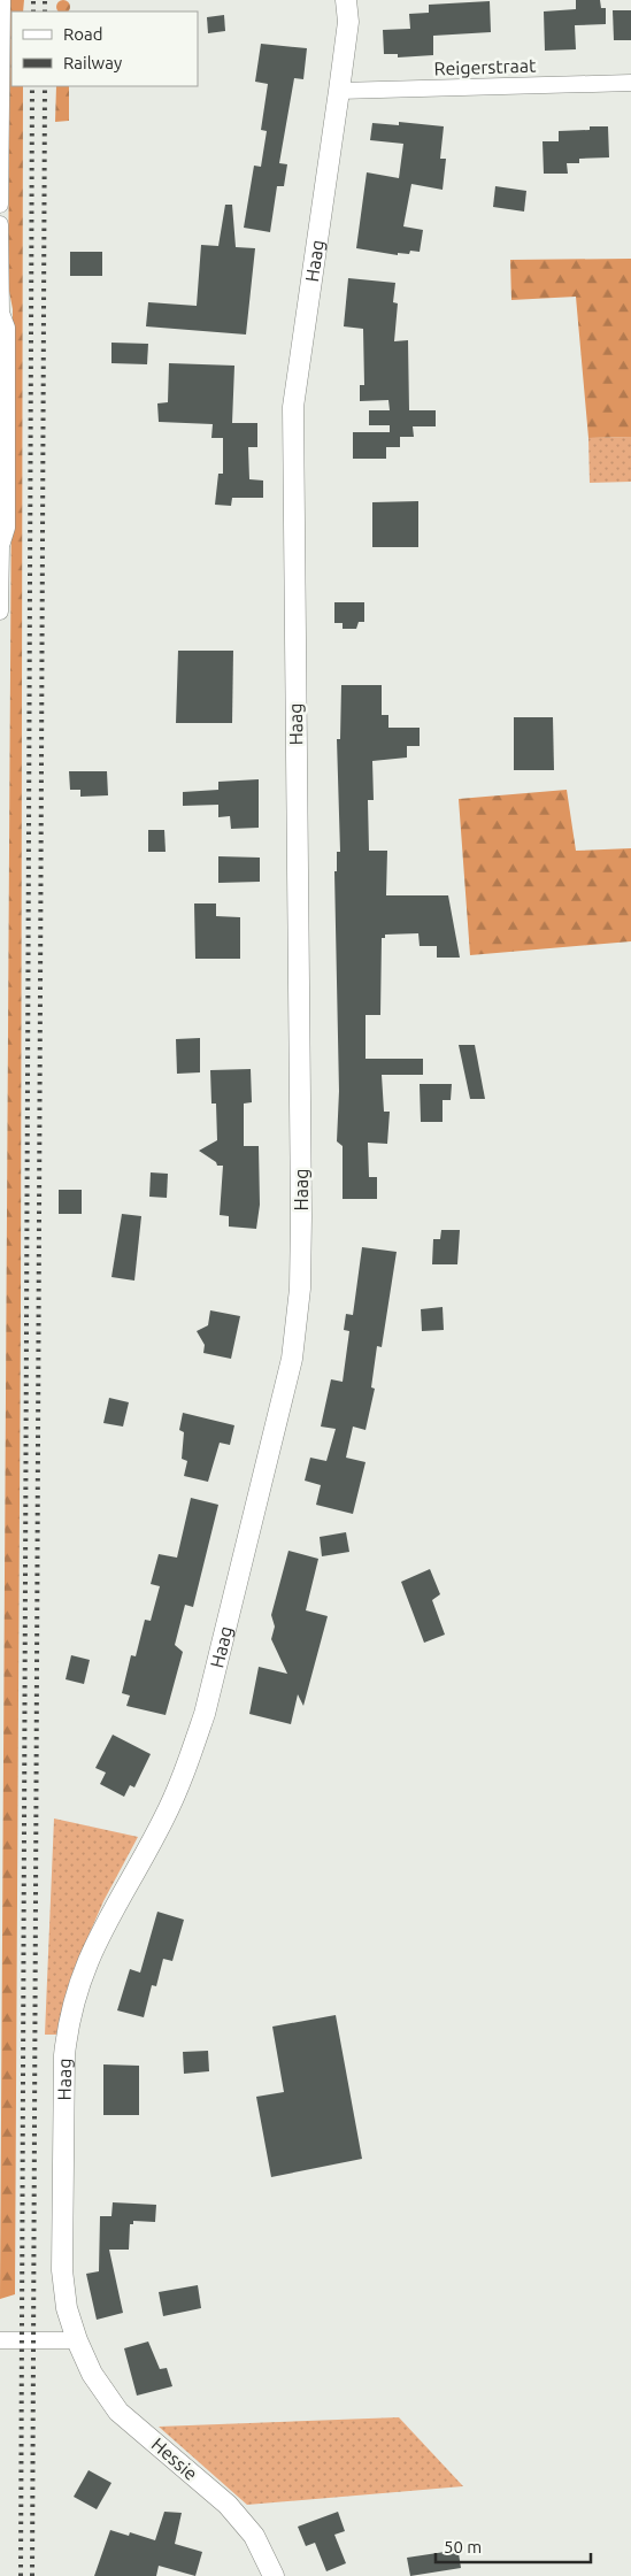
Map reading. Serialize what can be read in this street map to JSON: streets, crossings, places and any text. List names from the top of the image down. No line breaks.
{"streets":{"street":["Reigerstraat","Haag","Hessie"]},"crossings":[["Reigerstraat","Haag"],["Haag","Hessie"]],"legend":["Road","Railway"],"scale_bar":"50 m"}
